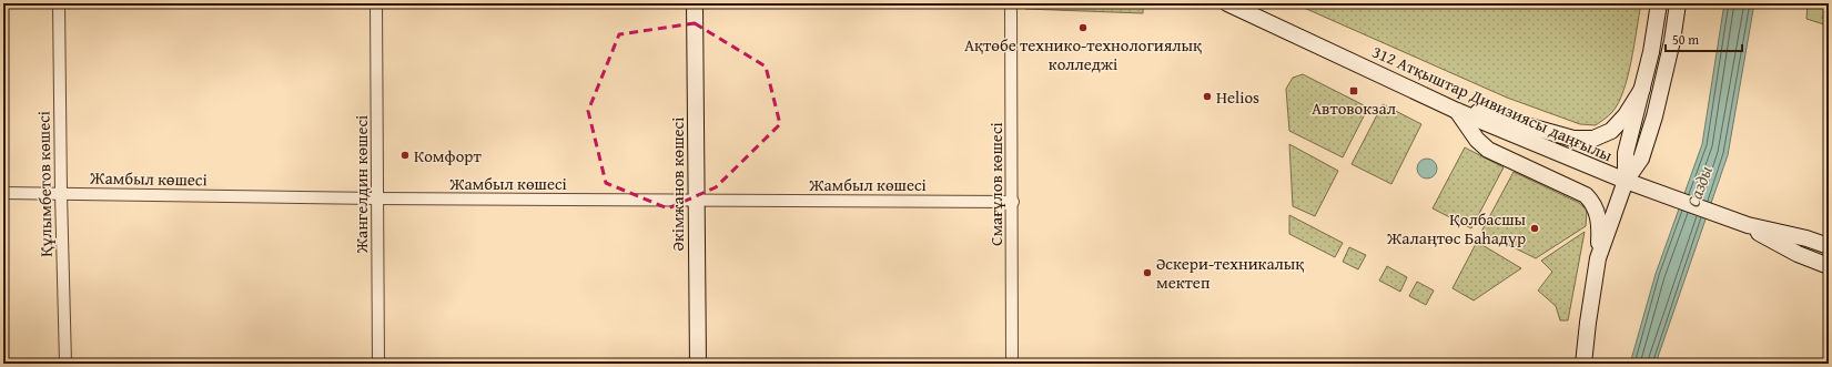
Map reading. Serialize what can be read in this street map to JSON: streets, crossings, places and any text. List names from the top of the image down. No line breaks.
{"streets":{"main road":["312 Атқыштар Дивизиясы даңғылы","Әкімжанов көшесі"],"street":["Жамбыл көшесі","Құлымбетов көшесі","Жангелдин көшесі","Смағұлов көшесі"]},"crossings":[["Жамбыл көшесі","Құлымбетов көшесі"],["Жамбыл көшесі","Жангелдин көшесі"],["Жамбыл көшесі","Әкімжанов көшесі"],["Жамбыл көшесі","Смағұлов көшесі"]],"water":["Сазды"],"places":{"other":["Ақтөбе технико-технологиялық колледжі","Helios","Комфорт","Қолбасшы Жалаңтөс Баһадүр","Әскери-техникалық мектеп"],"transit":["Автовокзал"]},"scale_bar":"50 m"}
